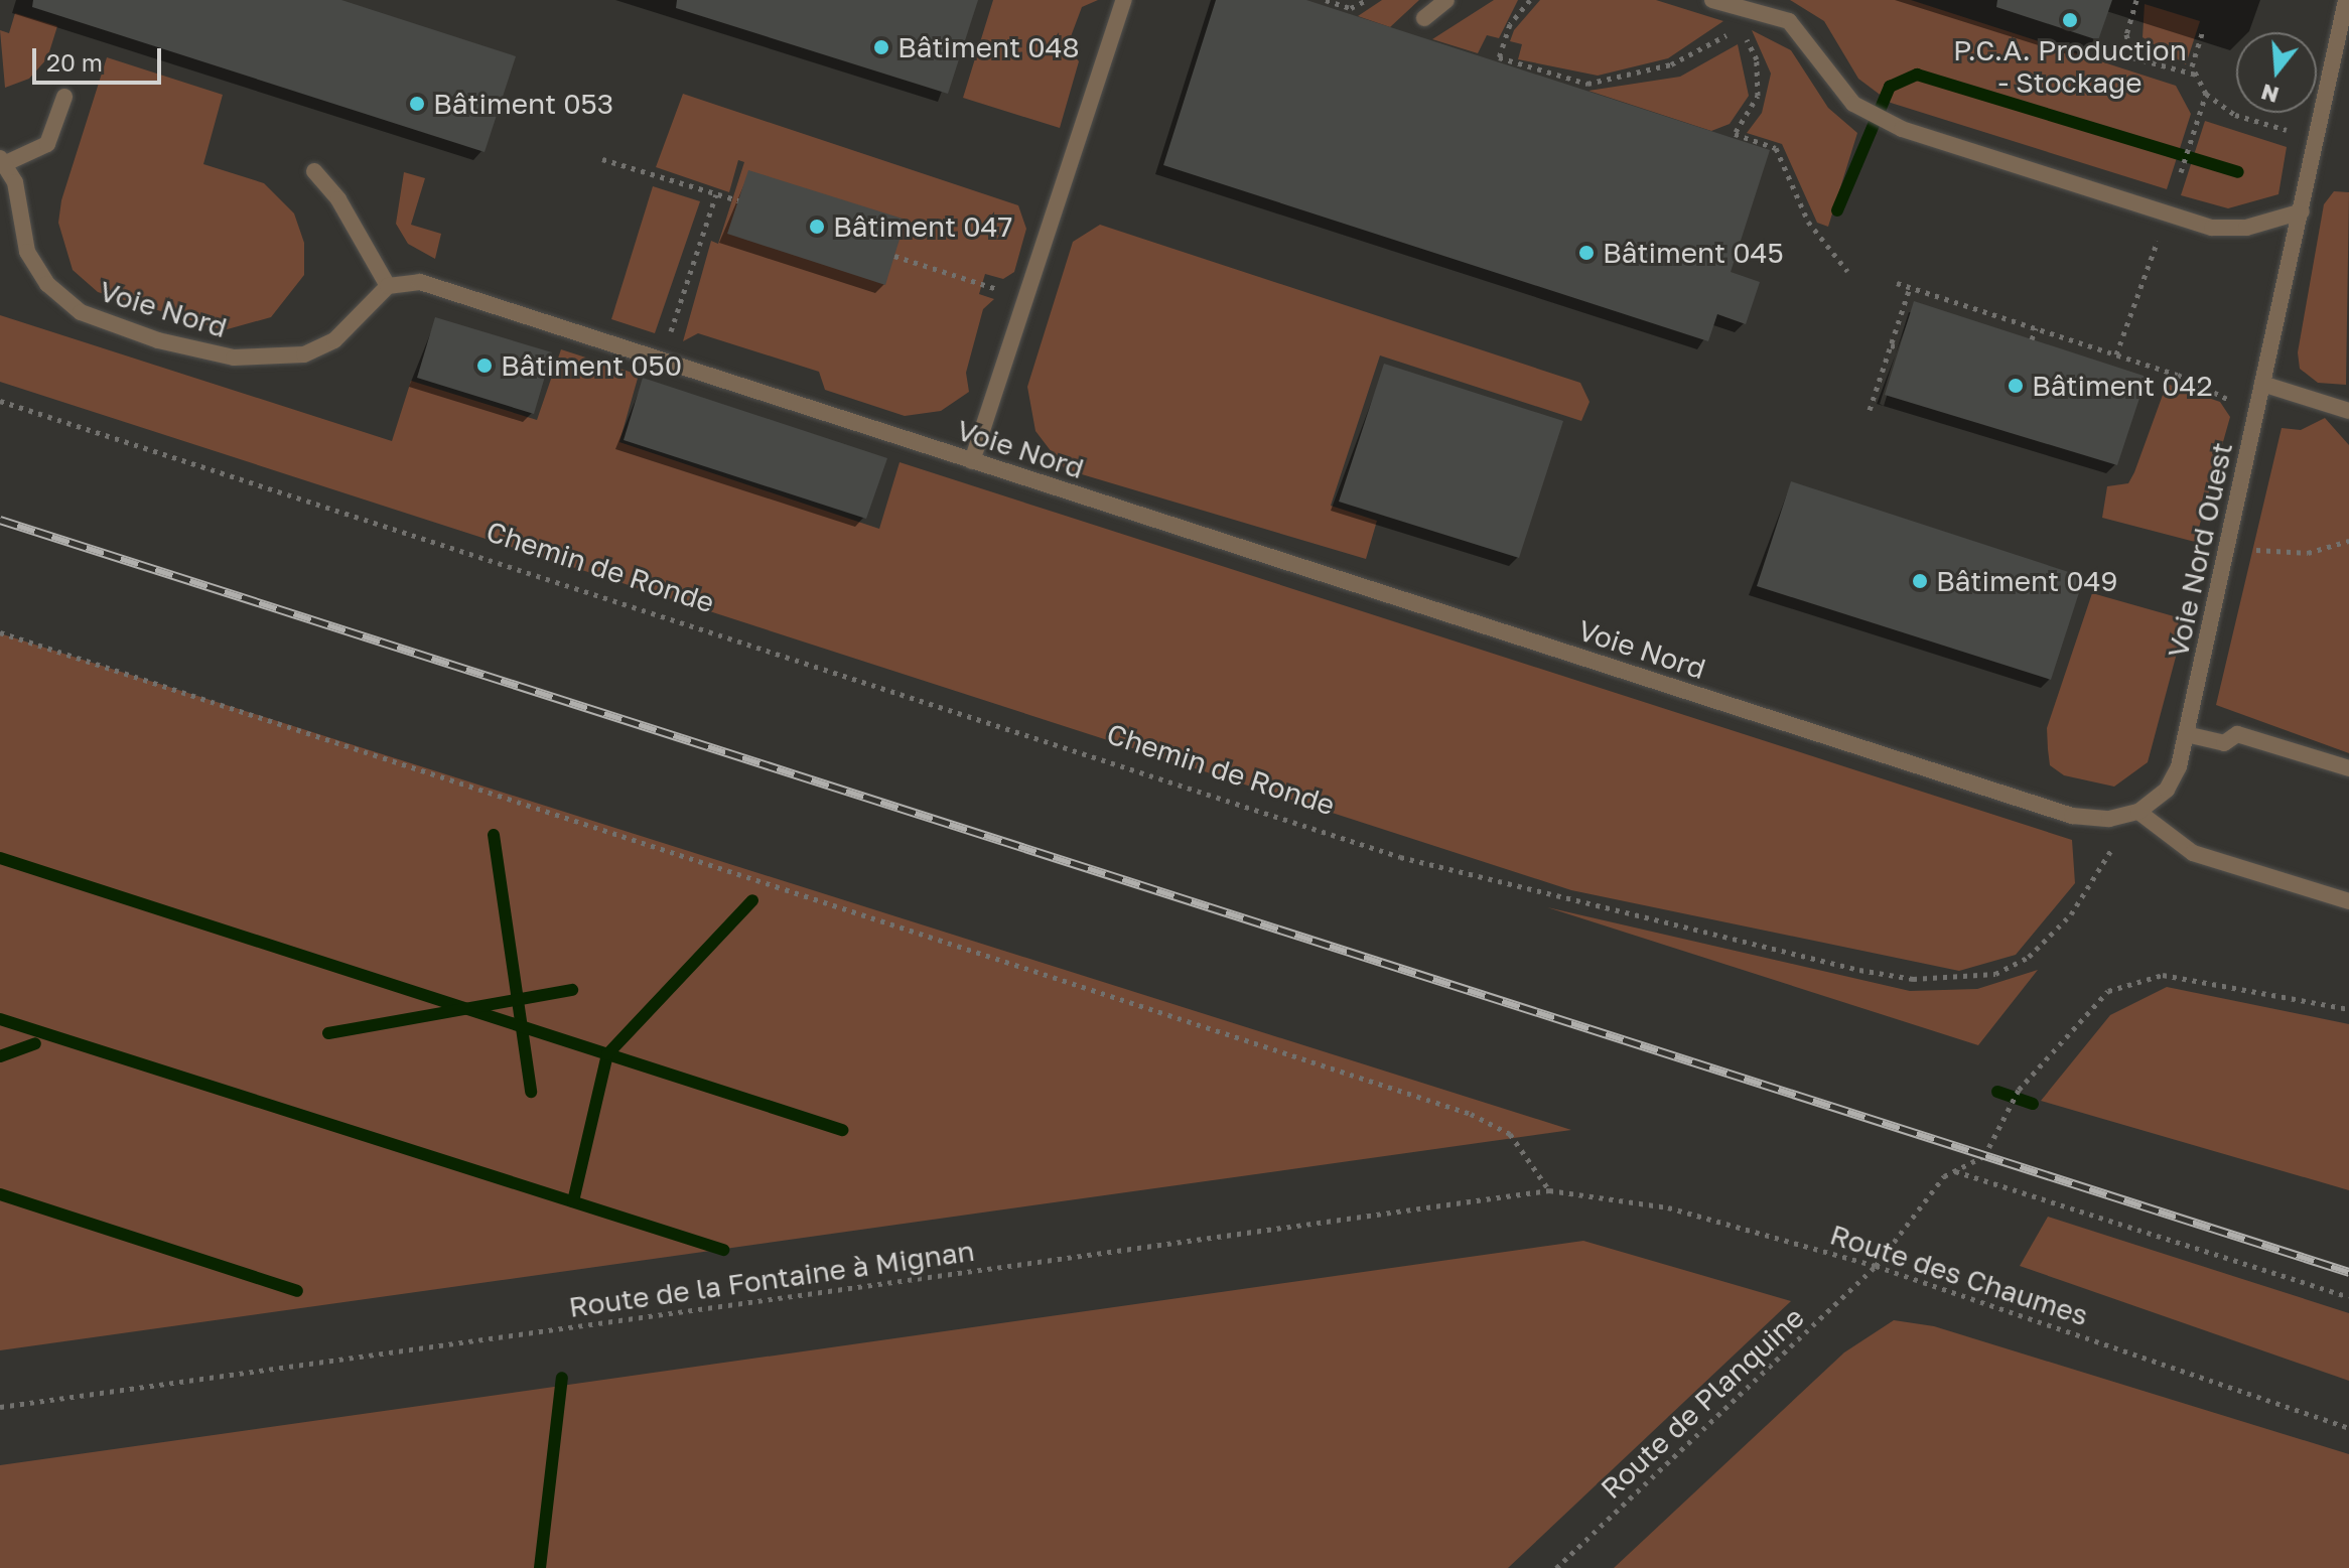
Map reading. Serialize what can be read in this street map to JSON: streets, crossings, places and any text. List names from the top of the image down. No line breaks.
{"streets":{"street":["Voie Nord","Voie Nord Ouest"],"path":["Chemin de Ronde","Route des Chaumes","Route de la Fontaine à Mignan","Route de Planquine"]},"crossings":[["Voie Nord","Voie Nord Ouest"],["Route des Chaumes","Route de la Fontaine à Mignan"],["Route des Chaumes","Route de Planquine"]],"places":["P.C.A. Production - Stockage","Bâtiment 048","Bâtiment 053","Bâtiment 047","Bâtiment 045","Bâtiment 050","Bâtiment 042","Bâtiment 049"],"scale_bar":"20 m","north":"bottom"}
